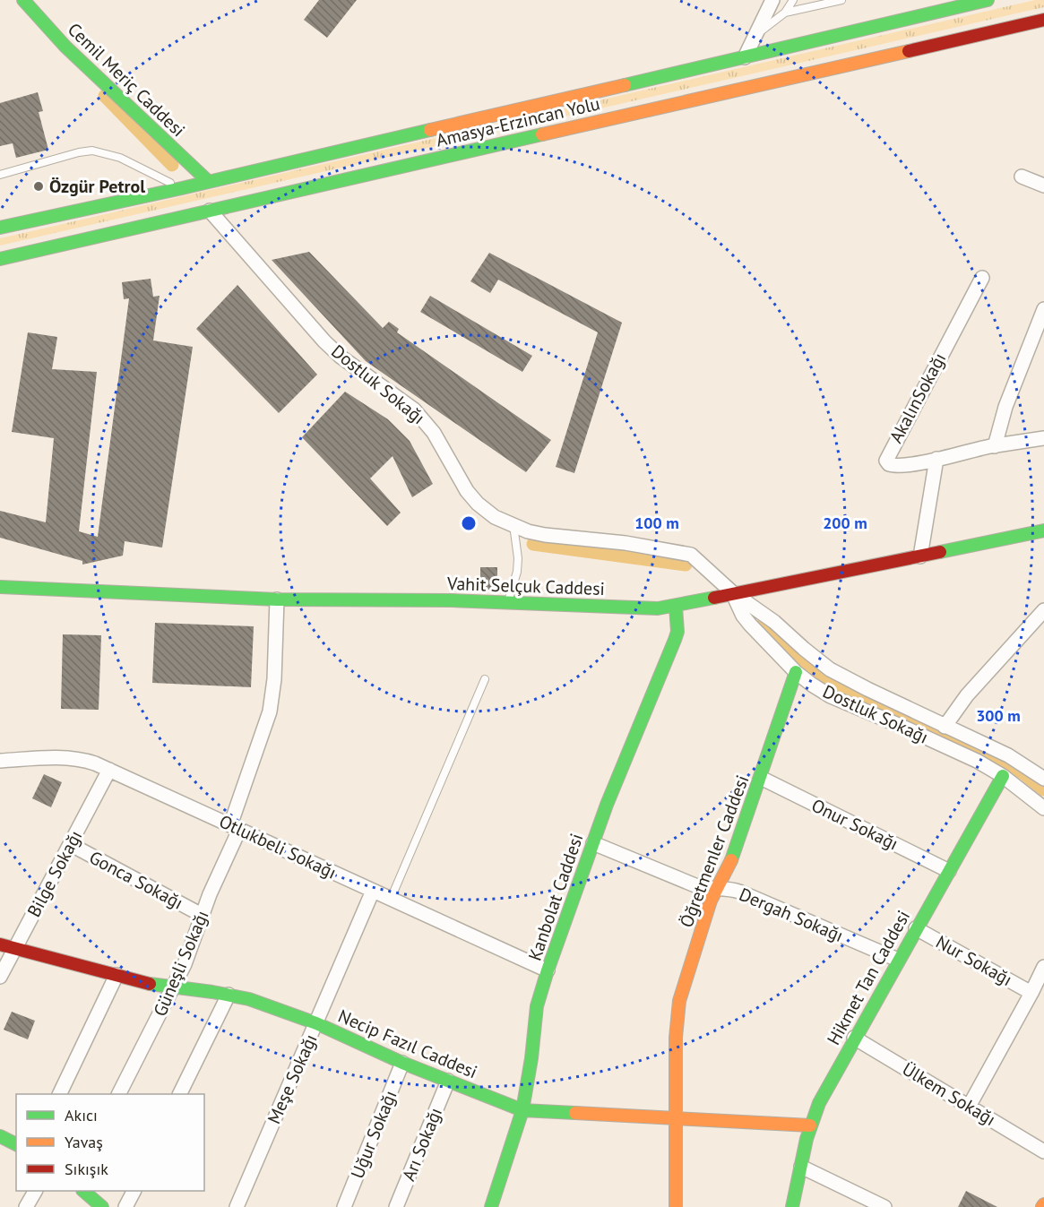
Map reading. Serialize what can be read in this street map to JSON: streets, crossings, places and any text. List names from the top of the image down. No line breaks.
{"streets":{"main road":["Cemil Meriç Caddesi","Amasya-Erzincan Yolu","Vahit Selçuk Caddesi","Öğretmenler Caddesi","Kanbolat Caddesi","Hikmet Tan Caddesi","Necip Fazıl Caddesi"],"street":["Dostluk Sokağı","AkalınSokağı","Onur Sokağı","Otlukbeli Sokağı","Bilge Sokağı","Gonca Sokağı","Dergah Sokağı","Nur Sokağı","Güneşli Sokağı","Meşe Sokağı","Ülkem Sokağı","Uğur Sokağı","Arı Sokağı"]},"crossings":[["Cemil Meriç Caddesi","Amasya-Erzincan Yolu"],["Amasya-Erzincan Yolu","Dostluk Sokağı"],["Dostluk Sokağı","Vahit Selçuk Caddesi"],["Dostluk Sokağı","Öğretmenler Caddesi"],["Dostluk Sokağı","Hikmet Tan Caddesi"],["Vahit Selçuk Caddesi","Kanbolat Caddesi"],["Vahit Selçuk Caddesi","Güneşli Sokağı"],["Onur Sokağı","Öğretmenler Caddesi"],["Onur Sokağı","Hikmet Tan Caddesi"],["Otlukbeli Sokağı","Bilge Sokağı"],["Otlukbeli Sokağı","Kanbolat Caddesi"],["Otlukbeli Sokağı","Güneşli Sokağı"],["Otlukbeli Sokağı","Meşe Sokağı"],["Öğretmenler Caddesi","Dergah Sokağı"],["Öğretmenler Caddesi","Necip Fazıl Caddesi"],["Bilge Sokağı","Gonca Sokağı"],["Bilge Sokağı","Necip Fazıl Caddesi"],["Gonca Sokağı","Güneşli Sokağı"],["Kanbolat Caddesi","Dergah Sokağı"],["Kanbolat Caddesi","Necip Fazıl Caddesi"],["Dergah Sokağı","Hikmet Tan Caddesi"],["Nur Sokağı","Hikmet Tan Caddesi"],["Güneşli Sokağı","Necip Fazıl Caddesi"],["Hikmet Tan Caddesi","Necip Fazıl Caddesi"],["Hikmet Tan Caddesi","Ülkem Sokağı"],["Necip Fazıl Caddesi","Meşe Sokağı"],["Necip Fazıl Caddesi","Uğur Sokağı"],["Necip Fazıl Caddesi","Arı Sokağı"]],"places":["Özgür Petrol"],"legend":["Akıcı","Yavaş","Sıkışık"],"rings":["100 m","200 m","300 m"]}
